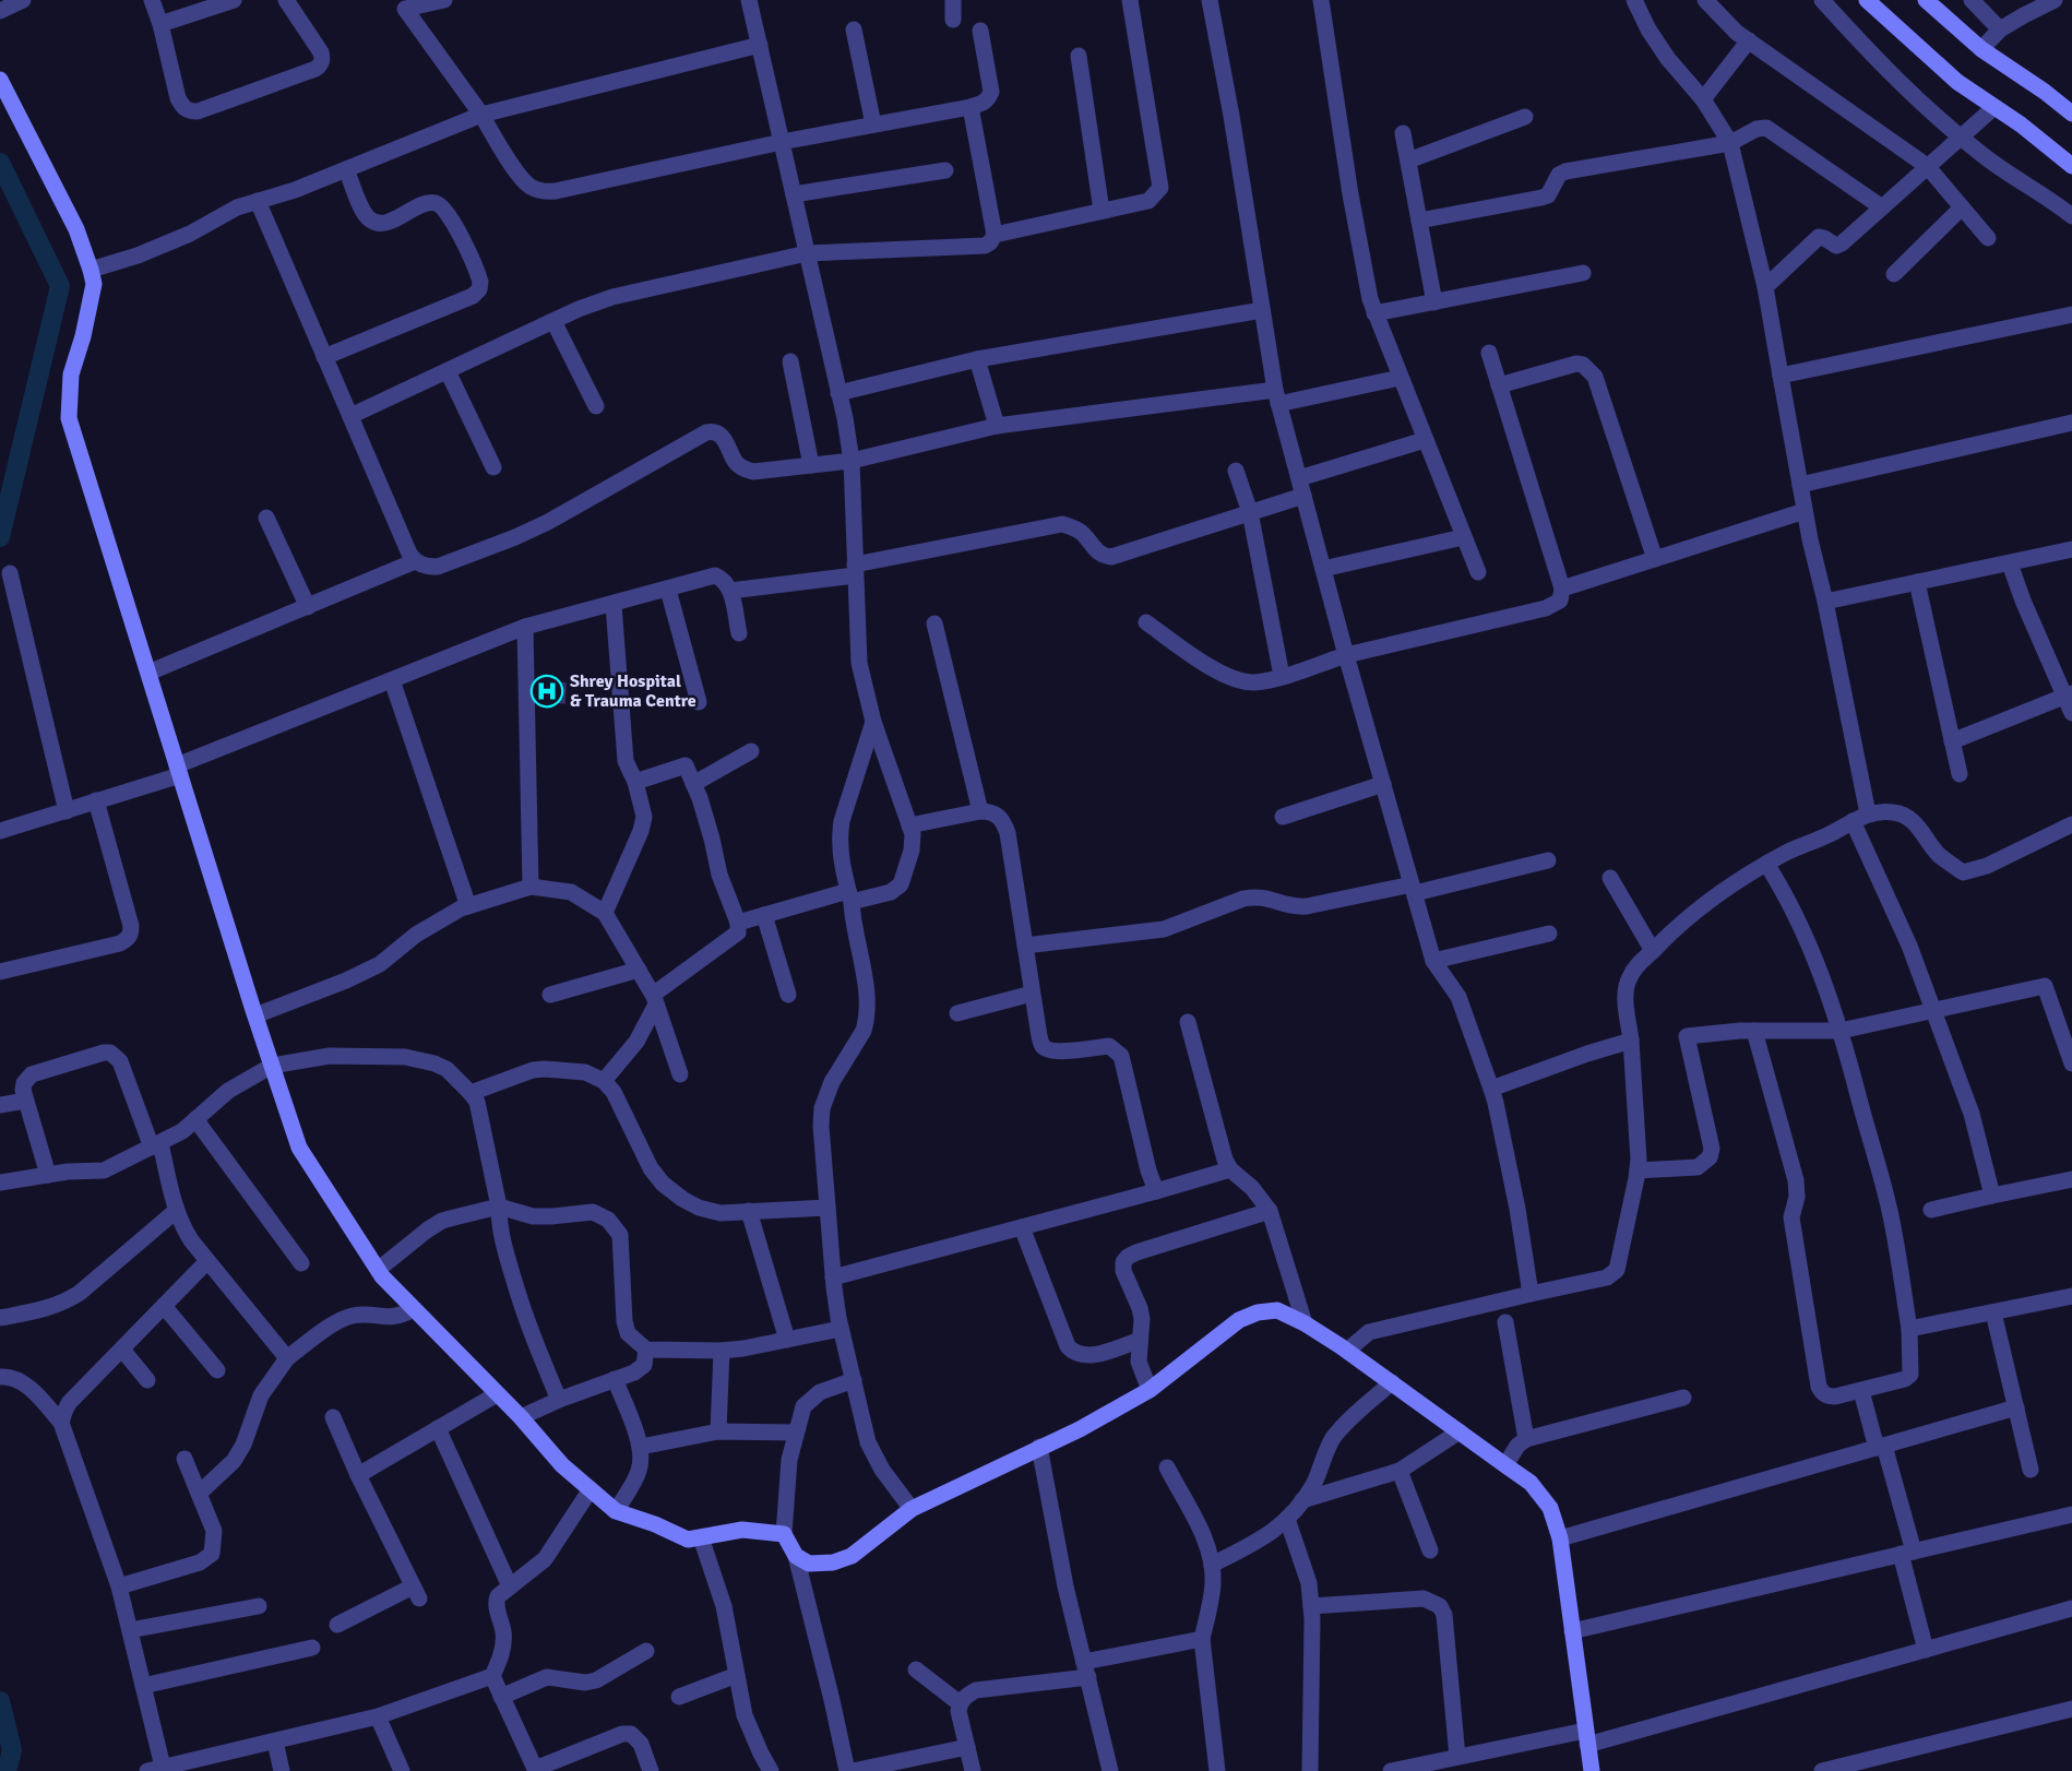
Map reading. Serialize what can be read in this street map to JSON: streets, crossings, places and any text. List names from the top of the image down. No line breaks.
{"places":{"hospital":["Shrey Hospital & Trauma Centre"]}}
